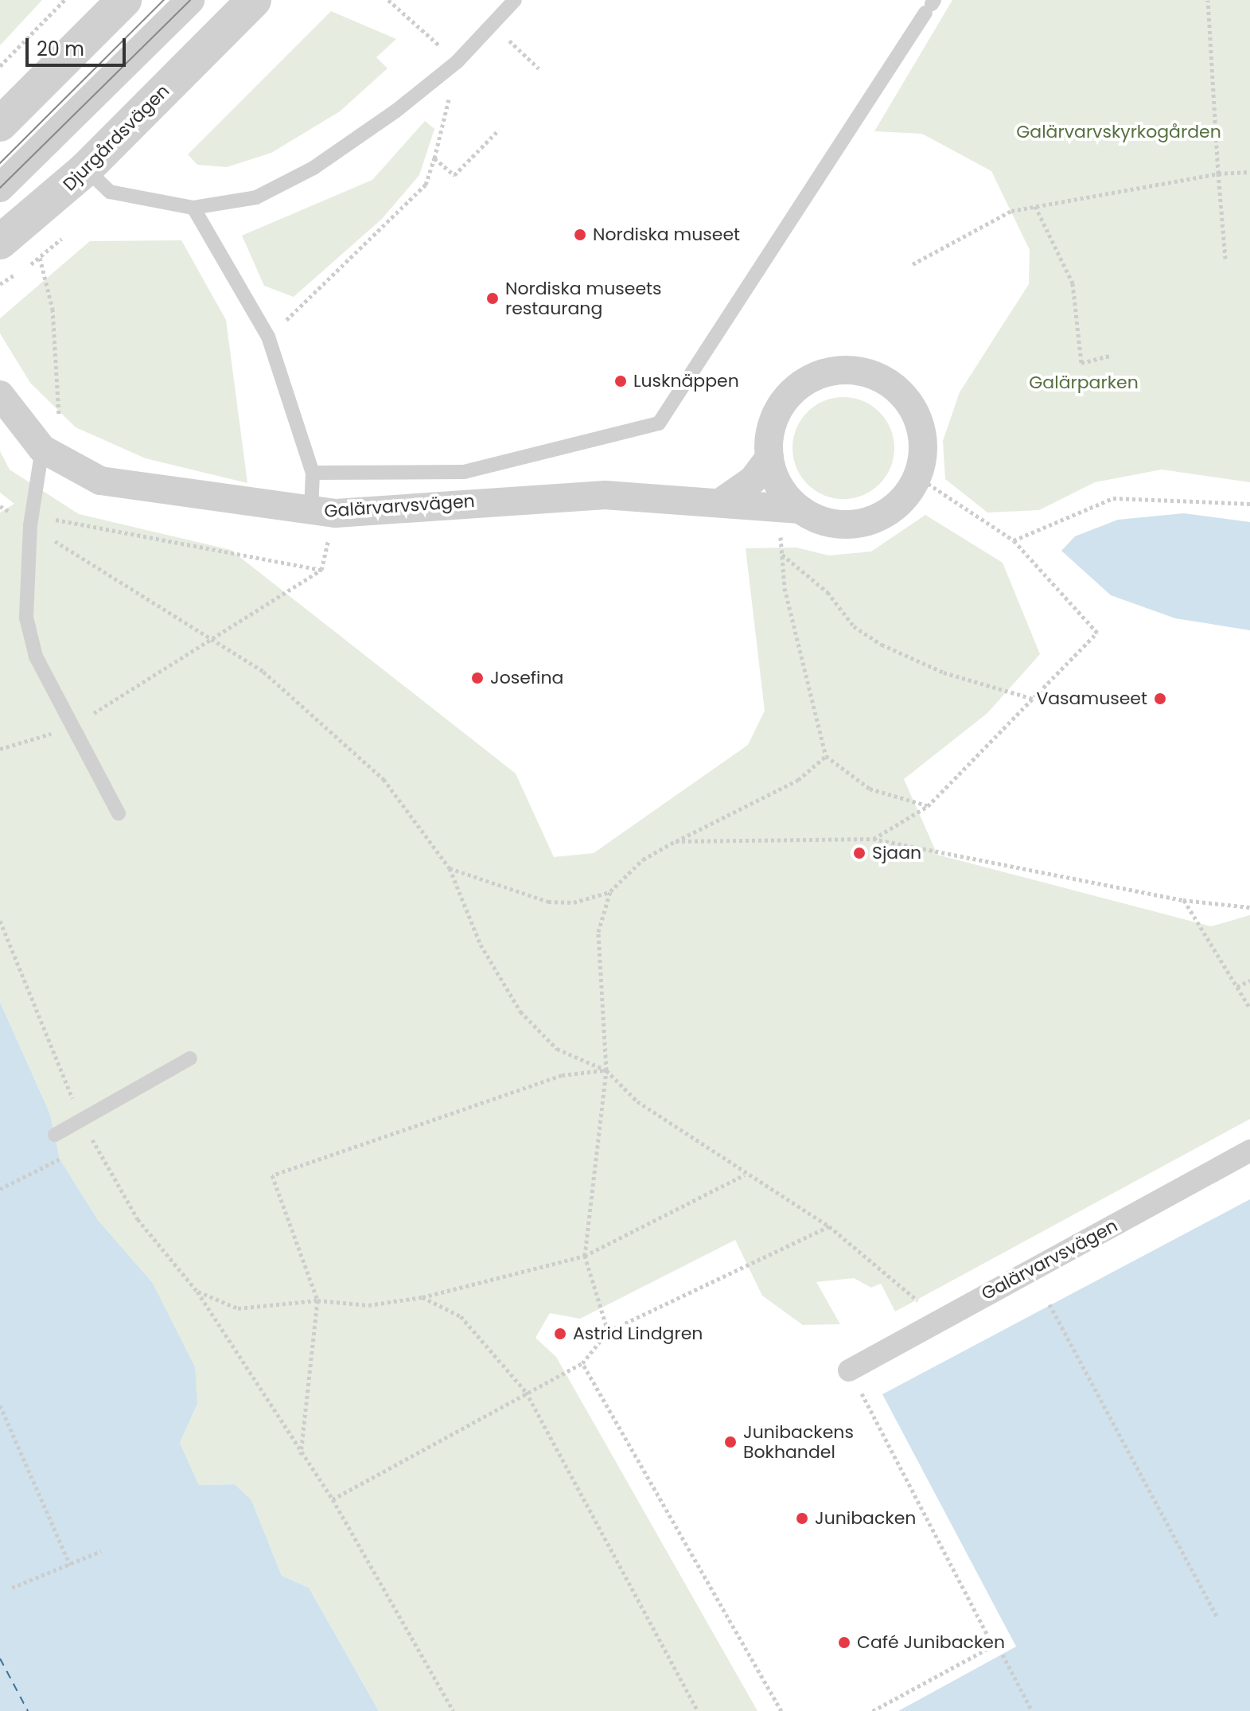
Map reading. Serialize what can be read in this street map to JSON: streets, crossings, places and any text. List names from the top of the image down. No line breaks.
{"streets":{"street":["Djurgårdsvägen","Galärvarvsvägen"]},"parks":["Galärvarvskyrkogården","Galärparken"],"places":["Nordiska museet","Nordiska museets restaurang","Lusknäppen","Josefina","Vasamuseet","Sjaan","Astrid Lindgren","Junibackens Bokhandel","Junibacken","Café Junibacken"],"scale_bar":"20 m"}
